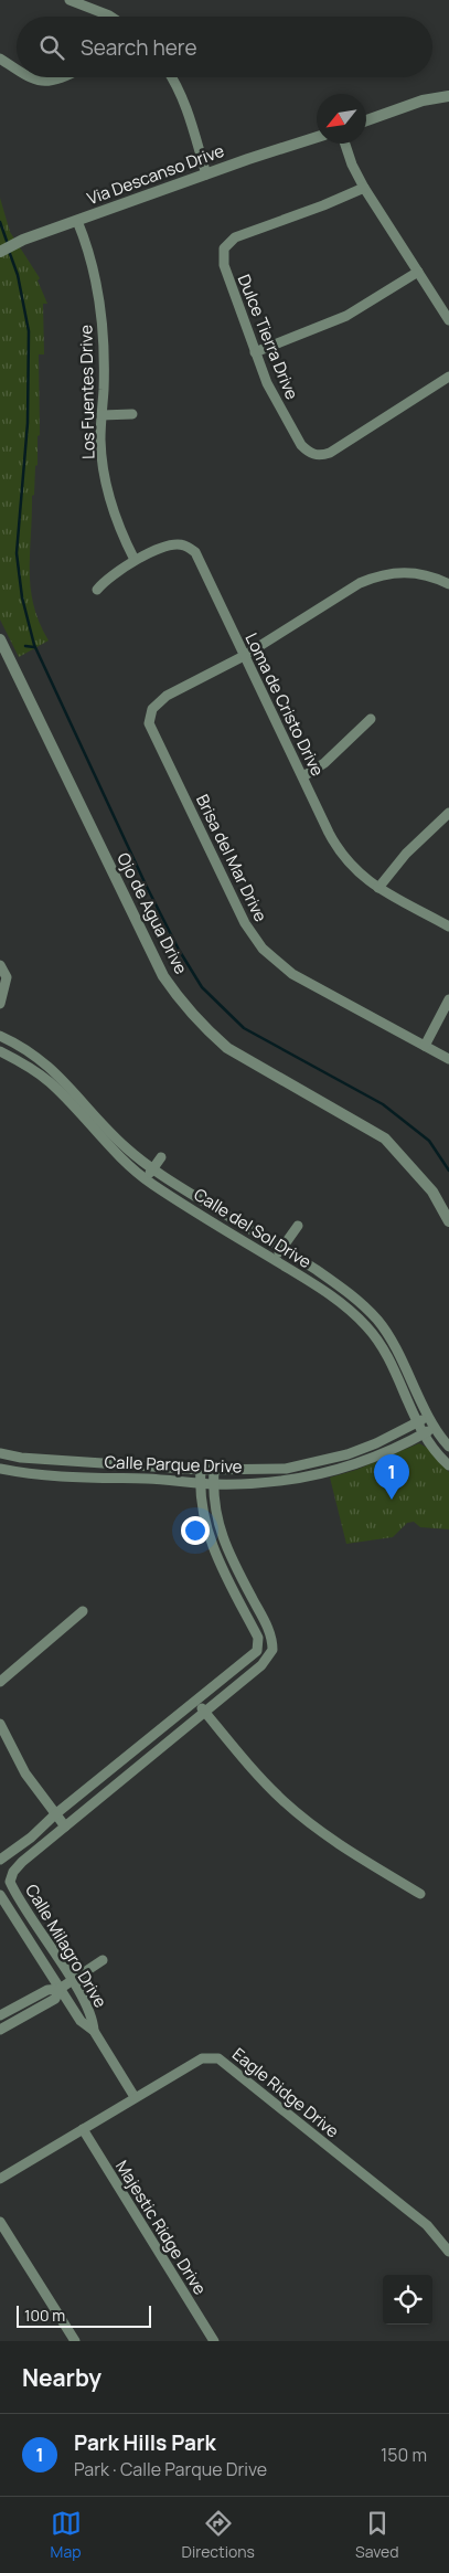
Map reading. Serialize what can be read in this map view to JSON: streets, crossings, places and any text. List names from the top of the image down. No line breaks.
{"streets":{"street":["Via Descanso Drive","Dulce Tierra Drive","Los Fuentes Drive","Loma de Cristo Drive","Brisa del Mar Drive","Ojo de Agua Drive","Calle del Sol Drive","Calle Parque Drive","Calle Milagro Drive","Eagle Ridge Drive","Majestic Ridge Drive"]},"crossings":[["Via Descanso Drive","Los Fuentes Drive"],["Los Fuentes Drive","Loma de Cristo Drive"],["Loma de Cristo Drive","Brisa del Mar Drive"],["Calle del Sol Drive","Calle Parque Drive"],["Calle Milagro Drive","Eagle Ridge Drive"],["Eagle Ridge Drive","Majestic Ridge Drive"]],"scale_bar":"100 m","north":"bottom left","page":{"search":"Search here","pins":"1","scale":"100 m","heading":"Nearby","list":[{"mark":"1","name":"Park Hills Park","note":"Park · Calle Parque Drive","value":"150 m"}],"nav":["Map","Directions","Saved"]}}
